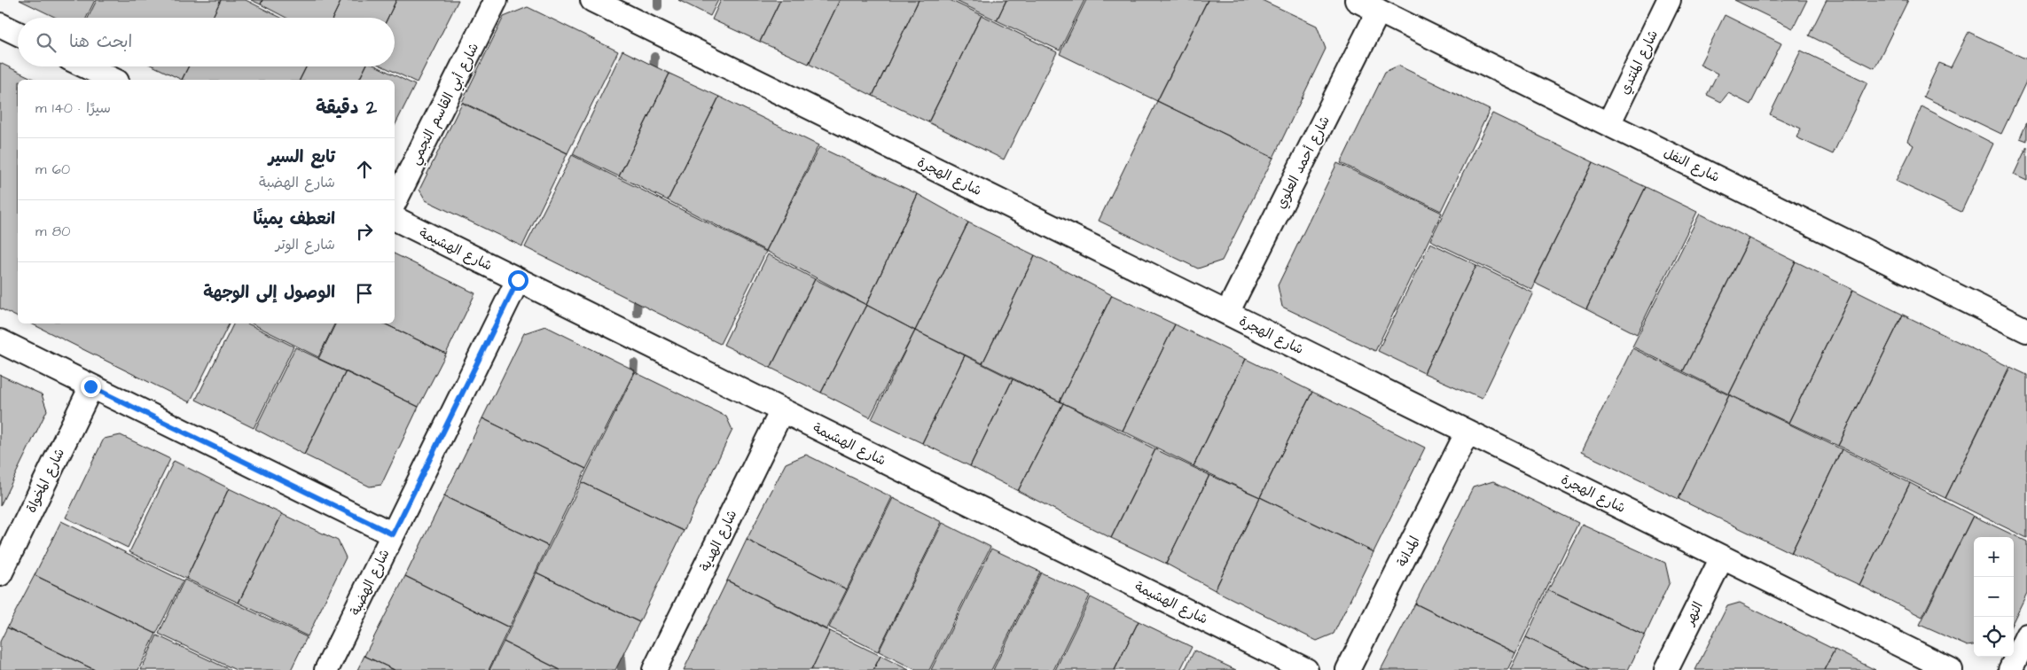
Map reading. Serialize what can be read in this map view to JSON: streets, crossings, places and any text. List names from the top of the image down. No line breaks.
{"streets":{"street":["شارع المنتدي","شارع أبي القاسم النجمي","شارع أحمد العلوي","شارع النفل","شارع الهجرة","شارع الهشيمة","شارع المخواة","شارع الهدية","المدانة","شارع الهضبة","النهر"]},"crossings":[["شارع المنتدي","شارع النفل"],["شارع أحمد العلوي","شارع النفل"],["شارع أحمد العلوي","شارع الهجرة"],["شارع الهجرة","المدانة"],["شارع الهجرة","النهر"],["شارع الهشيمة","شارع الهدية"],["شارع الهشيمة","شارع الهضبة"]],"page":{"search":"ابحث هنا","heading":["2 دقيقة","سيرًا · 140 m"],"list":[["تابع السير","شارع الهضبة","60 m"],["انعطف يمينًا","شارع الوتر","80 m"],"الوصول إلى الوجهة"],"map_buttons":["+","−"]}}
